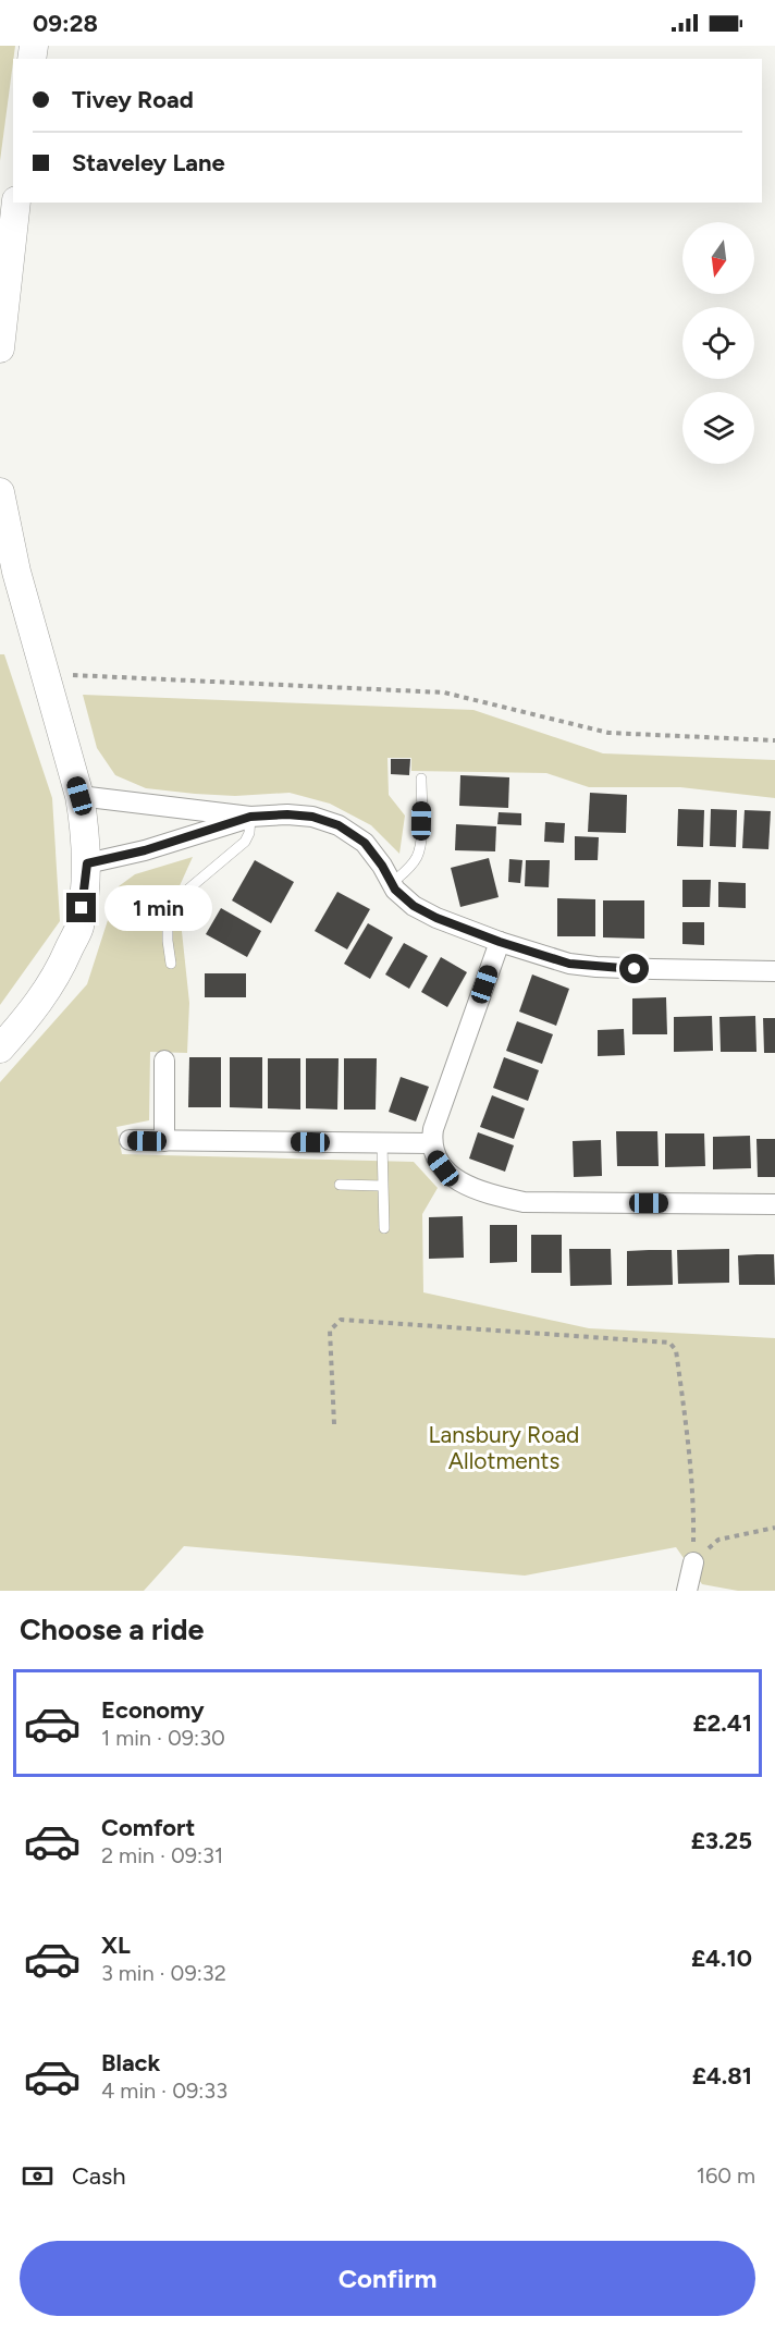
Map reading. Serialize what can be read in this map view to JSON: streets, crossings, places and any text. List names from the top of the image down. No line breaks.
{"parks":["Lansbury Road Allotments"],"north":"bottom","page":{"status":"09:28","banner":["Tivey Road","Staveley Lane"],"bubble":"1 min","heading":"Choose a ride","list":[{"name":"Economy","note":"1 min · 09:30","value":"£2.41"},{"name":"Comfort","note":"2 min · 09:31","value":"£3.25"},{"name":"XL","note":"3 min · 09:32","value":"£4.10"},{"name":"Black","note":"4 min · 09:33","value":"£4.81"}],"pay":["Cash","160 m"],"buttons":"Confirm"}}
